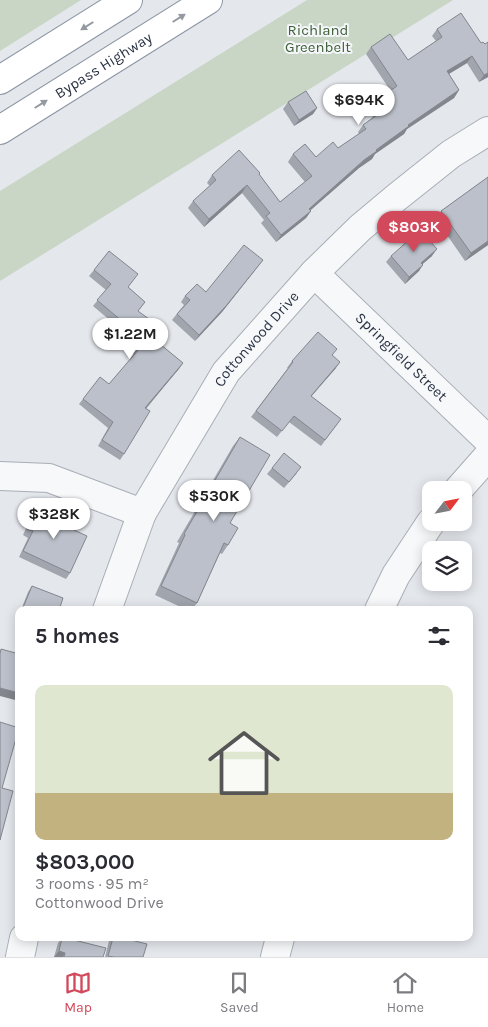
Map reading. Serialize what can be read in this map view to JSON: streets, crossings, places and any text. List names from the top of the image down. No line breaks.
{"streets":{"highway":["Bypass Highway"],"street":["Cottonwood Drive","Springfield Street"]},"crossings":[["Cottonwood Drive","Springfield Street"]],"parks":["Richland Greenbelt"],"north":"top right","page":{"price":["$694K","$803K","$1.22M","$530K","$328K"],"heading":"5 homes","list":[{"name":"$803,000","note":"3 rooms · 95 m² · Cottonwood Drive"}],"tabs":["Map","Saved","Home"]}}
